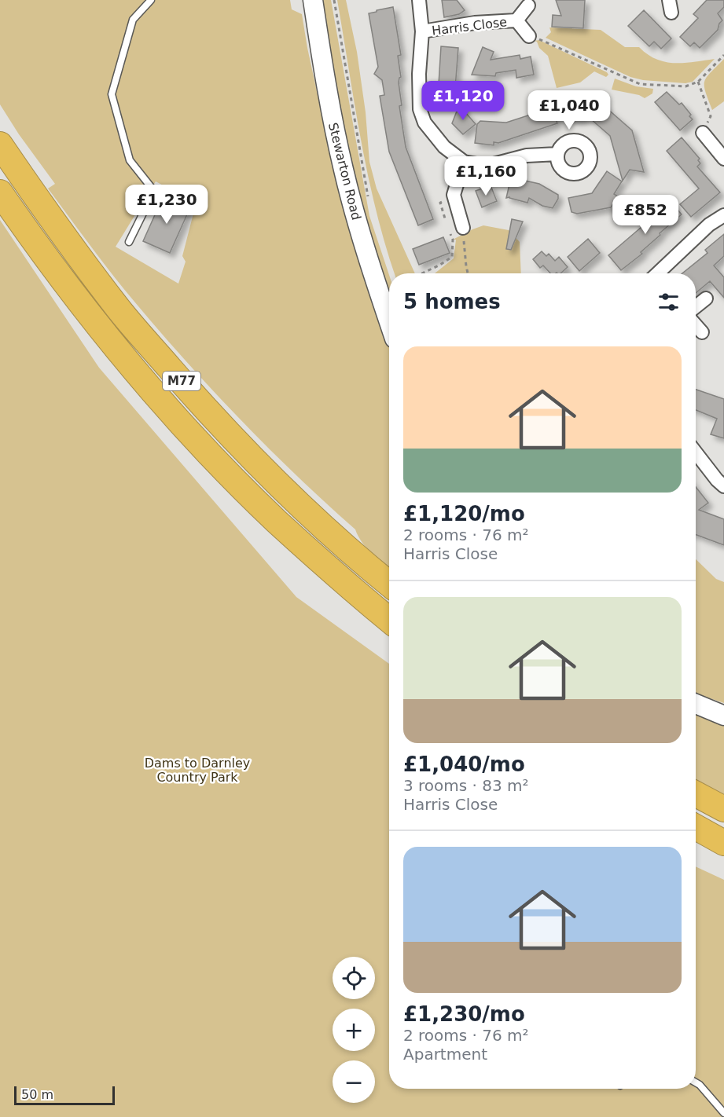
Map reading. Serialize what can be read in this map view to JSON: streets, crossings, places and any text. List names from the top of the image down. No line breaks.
{"streets":{"highway":["M77"],"main road":["Stewarton Road"],"street":["Harris Close"]},"parks":["Dams to Darnley Country Park"],"scale_bar":"50 m","page":{"price":["£1,120","£1,040","£1,160","£1,230","£852"],"heading":"5 homes","list":[{"name":"£1,120/mo","note":"2 rooms · 76 m² · Harris Close"},{"name":"£1,040/mo","note":"3 rooms · 83 m² · Harris Close"},{"name":"£1,230/mo","note":"2 rooms · 76 m² · Apartment"}],"map_buttons":["+","−"],"scale":"50 m"}}
